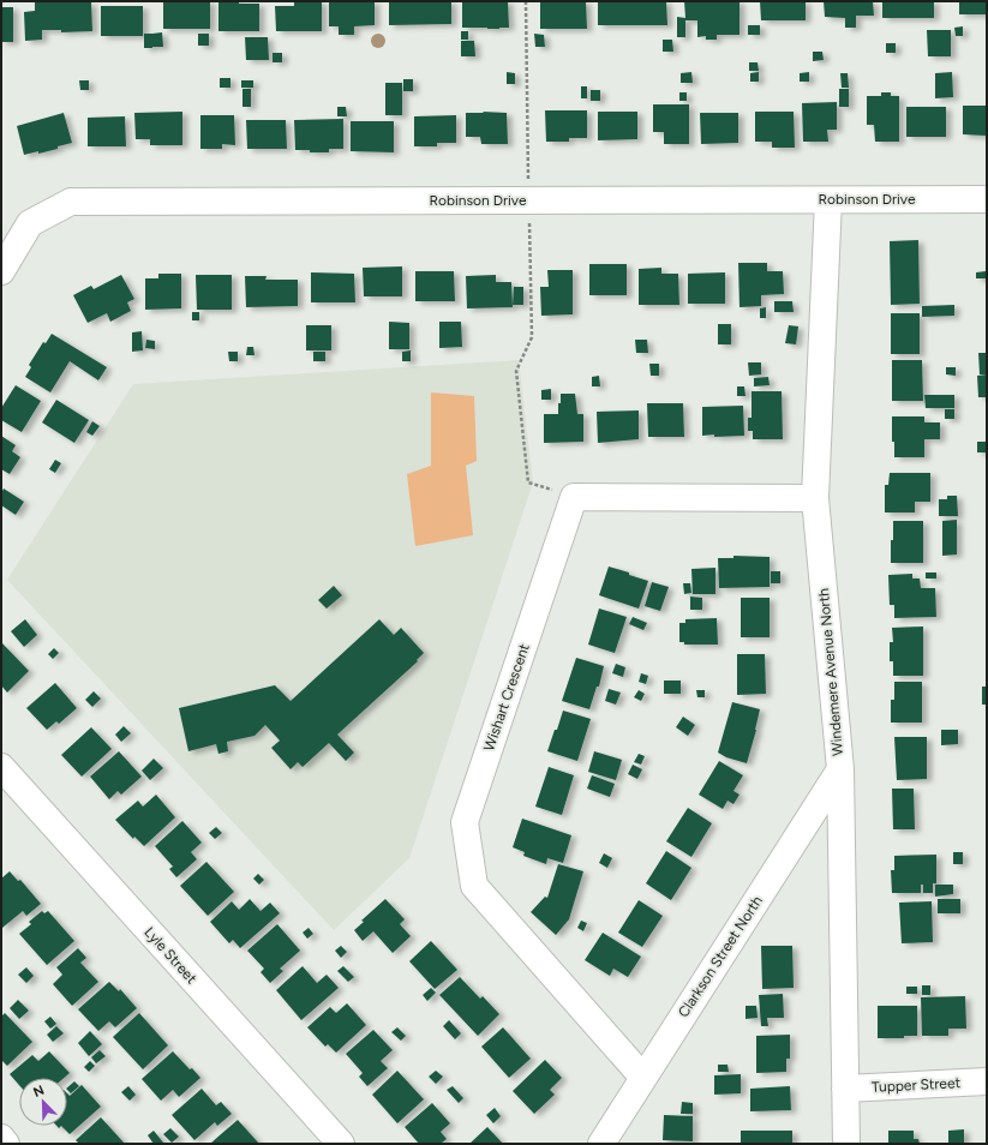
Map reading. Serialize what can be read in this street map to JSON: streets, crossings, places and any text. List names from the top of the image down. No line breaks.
{"streets":{"street":["Robinson Drive","Windemere Avenue North","Wishart Crescent","Lyle Street","Clarkson Street North","Tupper Street"]},"crossings":[["Robinson Drive","Windemere Avenue North"],["Windemere Avenue North","Clarkson Street North"],["Windemere Avenue North","Tupper Street"],["Wishart Crescent","Clarkson Street North"]],"north":"top left"}
